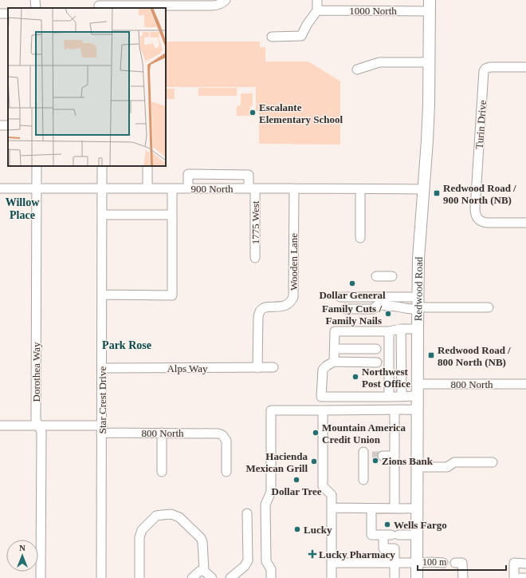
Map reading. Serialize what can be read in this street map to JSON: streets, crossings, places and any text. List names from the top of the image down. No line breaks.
{"streets":{"main road":["Redwood Road"],"street":["1000 North","Turin Drive","900 North","1775 West","Wooden Lane","Alps Way","Dorothea Way","800 North","Star Crest Drive"]},"crossings":[["1000 North","Redwood Road"],["900 North","1775 West"],["900 North","Wooden Lane"],["900 North","Redwood Road"],["900 North","Dorothea Way"],["900 North","Star Crest Drive"],["Wooden Lane","Alps Way"],["Redwood Road","800 North"],["Alps Way","Star Crest Drive"],["Dorothea Way","800 North"],["800 North","Star Crest Drive"]],"districts":["Willow Place","Park Rose"],"places":{"other":["Escalante Elementary School","Dollar General","Family Cuts / Family Nails","Northwest Post Office","Mountain America Credit Union","Zions Bank","Hacienda Mexican Grill","Dollar Tree","Wells Fargo","Lucky"],"transit":["Redwood Road / 900 North (NB)","Redwood Road / 800 North (NB)"],"health":["Lucky Pharmacy"]},"scale_bar":"100 m","north":"top"}
